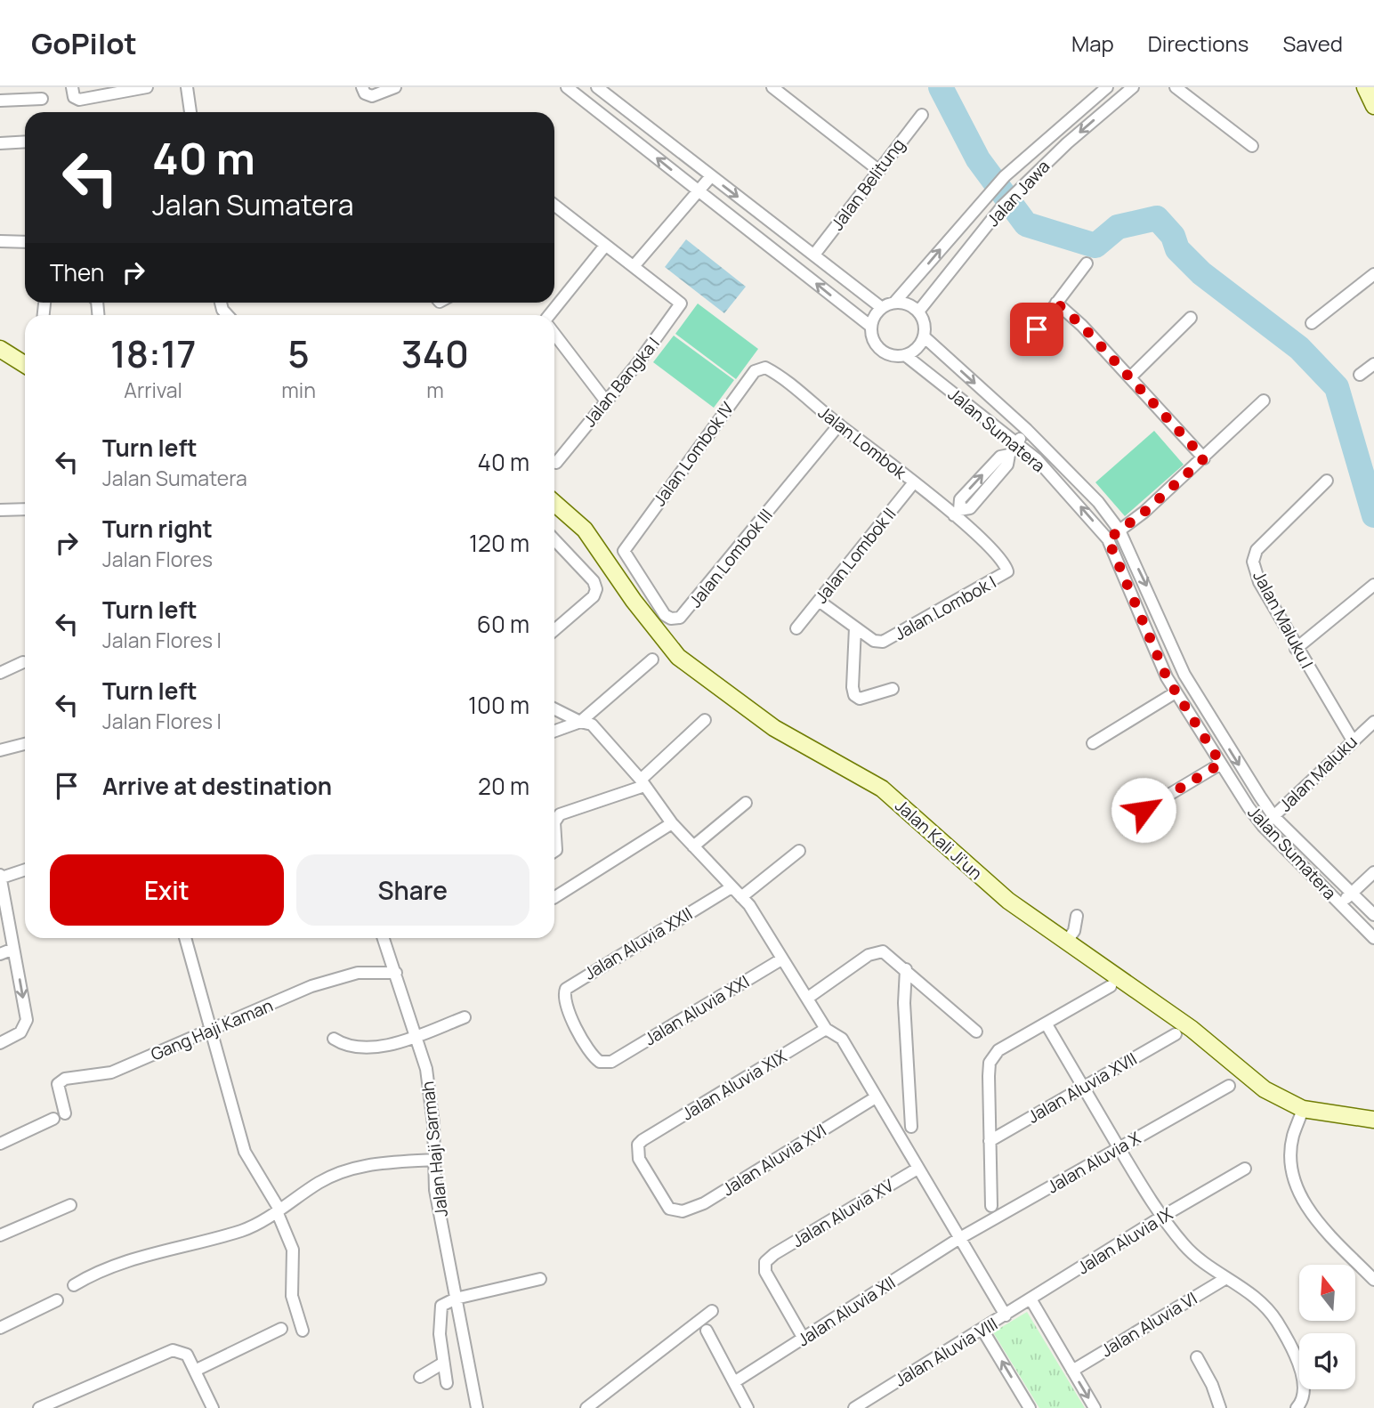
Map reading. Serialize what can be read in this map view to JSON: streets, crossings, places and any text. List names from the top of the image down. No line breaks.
{"streets":{"street":["Jalan Belitung","Jalan Jawa","Jalan Bangka I","Jalan Sumatera","Jalan Lombok","Jalan Lombok IV","Jalan Lombok II","Jalan Lombok III","Jalan Lombok I","Jalan Maluku I","Jalan Maluku","Jalan Kali Ji'un","Jalan Aluvia XXII","Jalan Aluvia XXI","Gang Haji Kaman","Jalan Aluvia XIX","Jalan Aluvia XVII","Jalan Haji Sarmah","Jalan Aluvia XVI","Jalan Aluvia X","Jalan Aluvia XV","Jalan Aluvia IX","Jalan Aluvia XII","Jalan Aluvia VI","Jalan Aluvia VIII"]},"crossings":[["Jalan Jawa","Jalan Sumatera"],["Jalan Sumatera","Jalan Maluku"],["Jalan Lombok","Jalan Lombok IV"],["Jalan Lombok","Jalan Lombok II"],["Jalan Lombok","Jalan Lombok III"],["Jalan Lombok","Jalan Lombok I"],["Jalan Lombok IV","Jalan Lombok III"],["Jalan Lombok II","Jalan Lombok I"],["Jalan Maluku I","Jalan Maluku"],["Jalan Aluvia XXII","Jalan Aluvia XXI"],["Gang Haji Kaman","Jalan Haji Sarmah"],["Jalan Aluvia XIX","Jalan Aluvia XVI"],["Jalan Aluvia X","Jalan Aluvia XII"],["Jalan Aluvia XV","Jalan Aluvia XII"],["Jalan Aluvia IX","Jalan Aluvia VIII"]],"north":"top","page":{"header":"GoPilot","nav":["Map","Directions","Saved"],"turn":["40 m","Jalan Sumatera"],"then":"Then","eta":["18:17","Arrival","5","min","340","m"],"list":[{"name":"Turn left","note":"Jalan Sumatera","value":"40 m"},{"name":"Turn right","note":"Jalan Flores","value":"120 m"},{"name":"Turn left","note":"Jalan Flores I","value":"60 m"},{"name":"Turn left","note":"Jalan Flores I","value":"100 m"},{"name":"Arrive at destination","value":"20 m"}],"buttons":["Exit","Share"]}}
